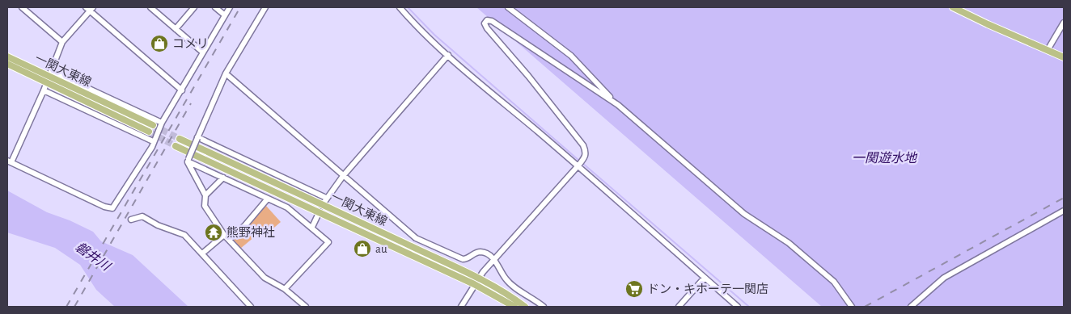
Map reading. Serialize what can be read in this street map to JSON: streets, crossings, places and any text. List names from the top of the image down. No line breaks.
{"streets":{"main road":["一関大東線"]},"water":["一関遊水地","磐井川"],"places":{"shop":["コメリ","au"],"temple":["熊野神社"],"supermarket":["ドン・キホーテ一関店"]}}
